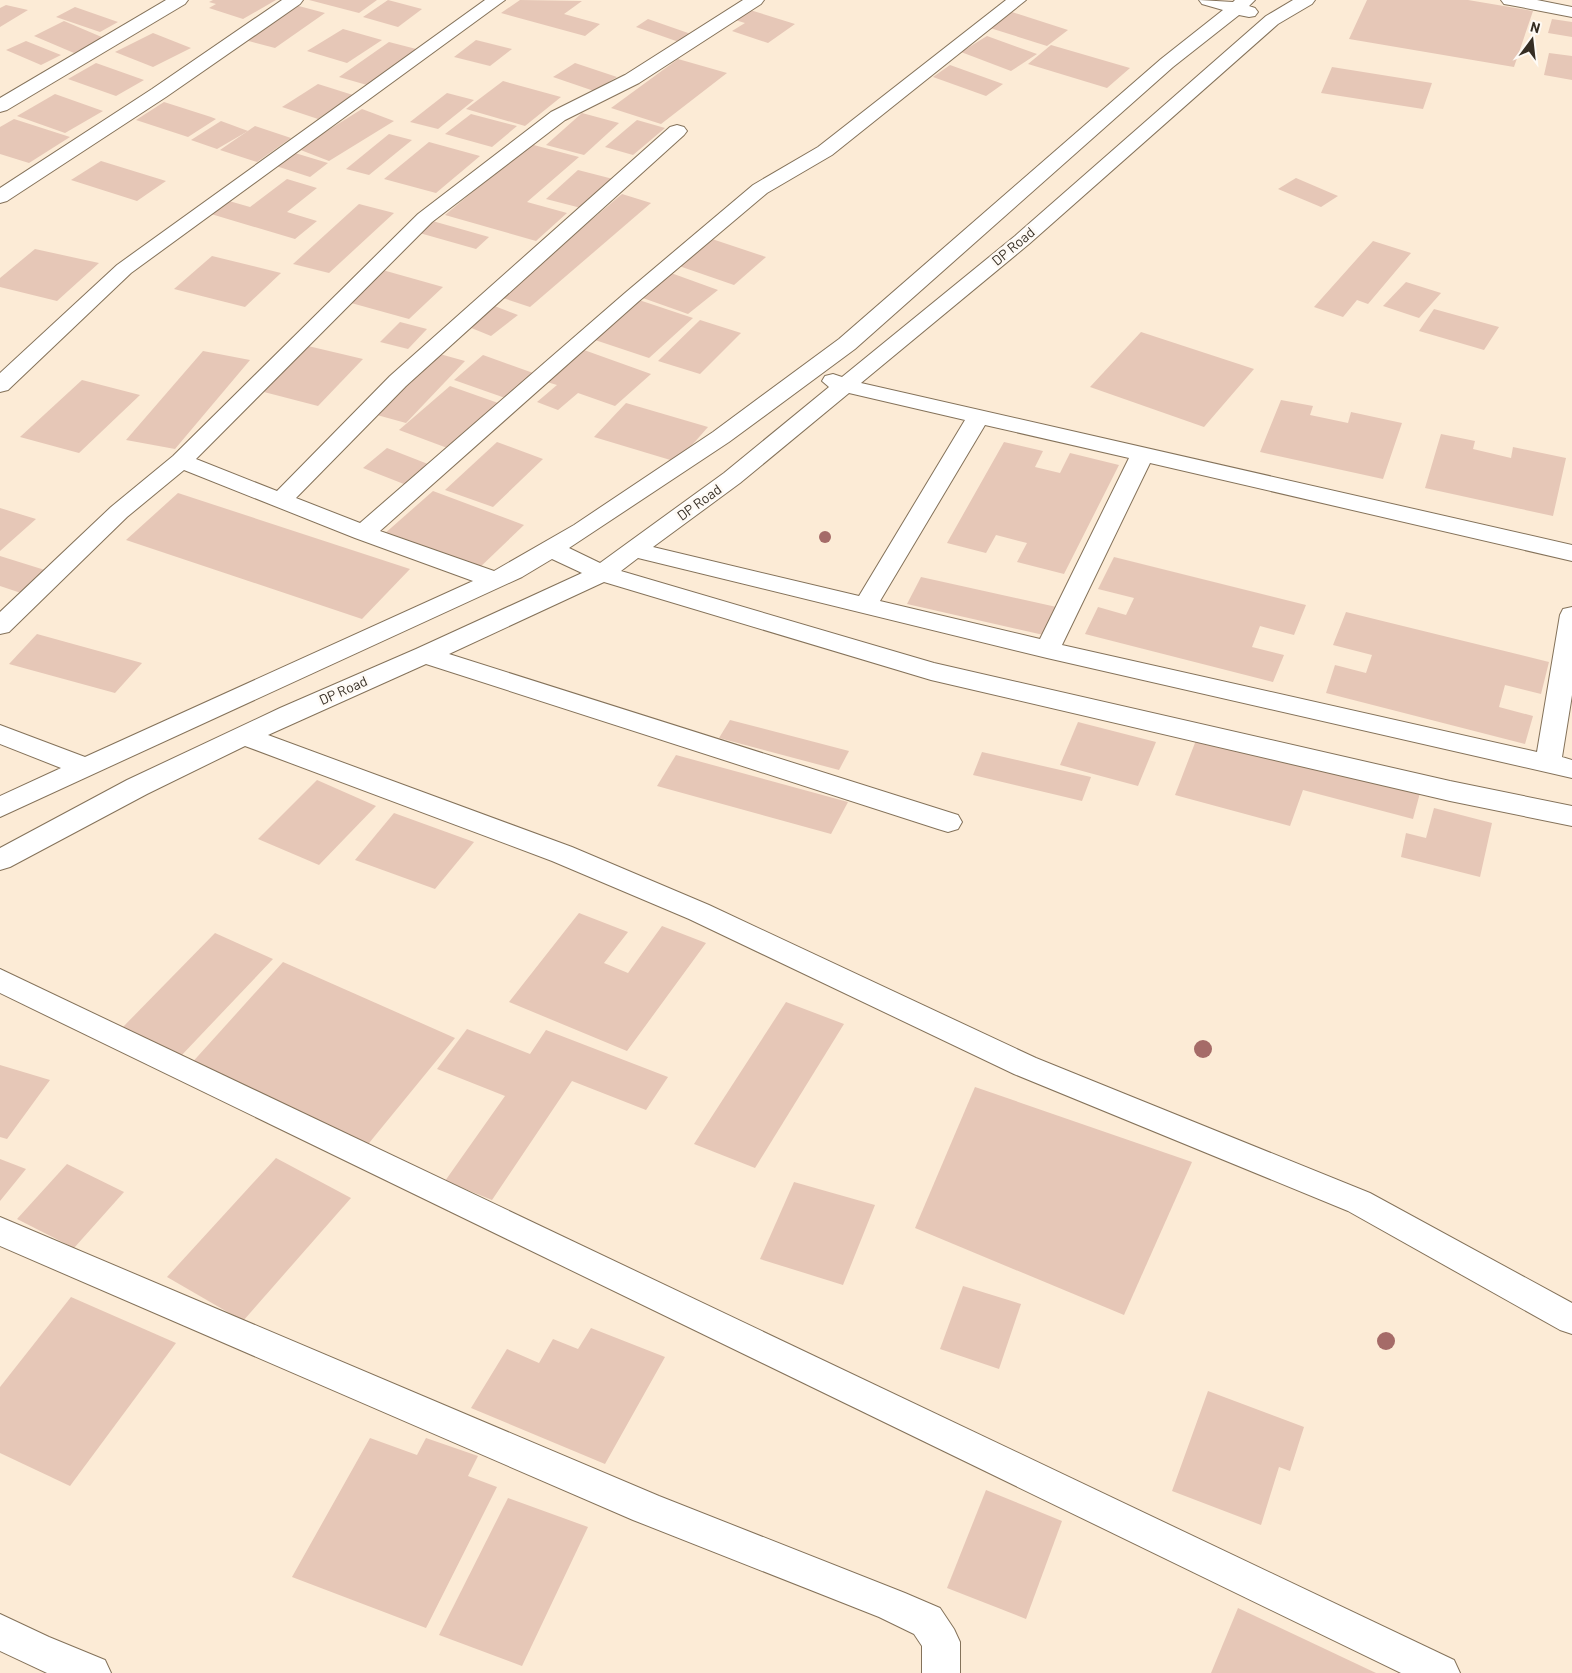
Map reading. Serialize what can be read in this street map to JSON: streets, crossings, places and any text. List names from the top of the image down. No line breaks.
{"streets":{"street":["DP Road"]},"north":"top"}
